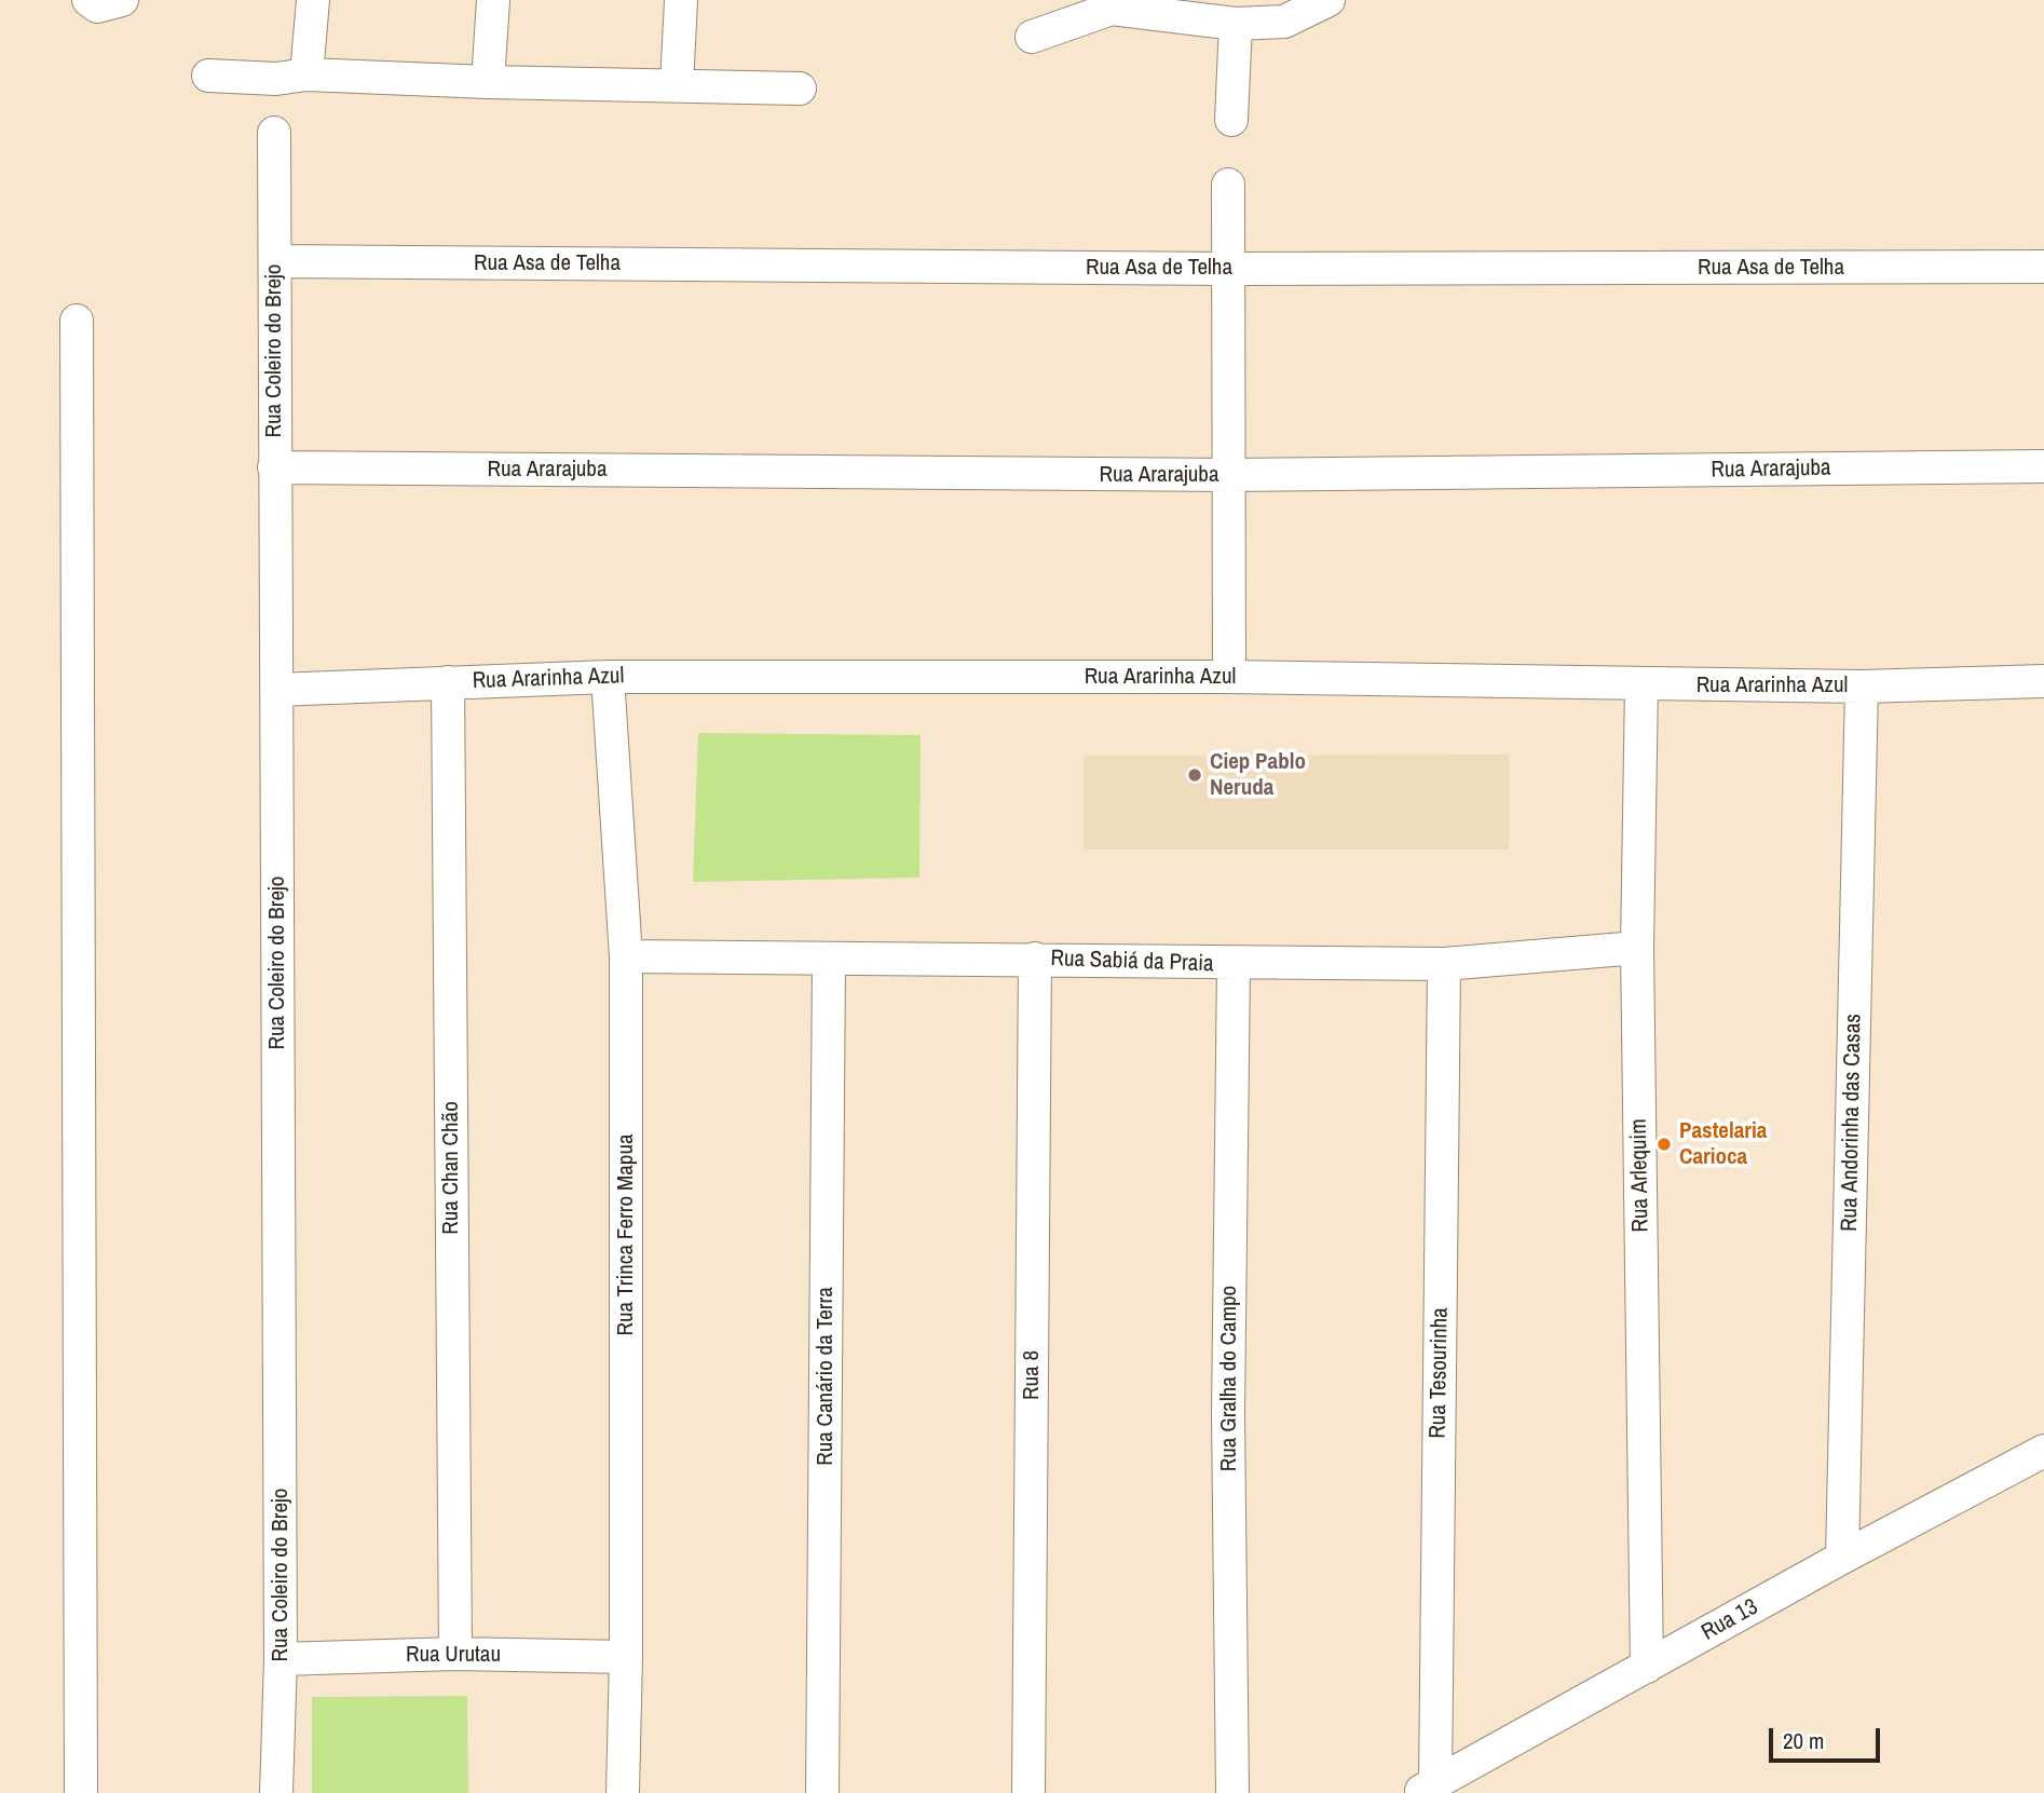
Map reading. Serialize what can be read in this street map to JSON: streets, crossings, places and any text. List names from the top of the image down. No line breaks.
{"streets":{"street":["Rua Asa de Telha","Rua Coleiro do Brejo","Rua Ararajuba","Rua Ararinha Azul","Rua Sabiá da Praia","Rua Andorinha das Casas","Rua Chan Chão","Rua Arlequim","Rua Trinca Ferro Mapua","Rua Tesourinha","Rua 8","Rua Canário da Terra","Rua Gralha do Campo","Rua 13","Rua Urutau"]},"crossings":[["Rua Asa de Telha","Rua Coleiro do Brejo"],["Rua Coleiro do Brejo","Rua Ararajuba"],["Rua Coleiro do Brejo","Rua Ararinha Azul"],["Rua Coleiro do Brejo","Rua Urutau"],["Rua Ararinha Azul","Rua Andorinha das Casas"],["Rua Ararinha Azul","Rua Chan Chão"],["Rua Ararinha Azul","Rua Arlequim"],["Rua Ararinha Azul","Rua Trinca Ferro Mapua"],["Rua Sabiá da Praia","Rua Arlequim"],["Rua Sabiá da Praia","Rua Trinca Ferro Mapua"],["Rua Sabiá da Praia","Rua Tesourinha"],["Rua Sabiá da Praia","Rua 8"],["Rua Sabiá da Praia","Rua Canário da Terra"],["Rua Sabiá da Praia","Rua Gralha do Campo"],["Rua Andorinha das Casas","Rua 13"],["Rua Chan Chão","Rua Urutau"],["Rua Arlequim","Rua 13"],["Rua Trinca Ferro Mapua","Rua Urutau"],["Rua Tesourinha","Rua 13"]],"places":["Ciep Pablo Neruda","Pastelaria Carioca"],"scale_bar":"20 m"}
